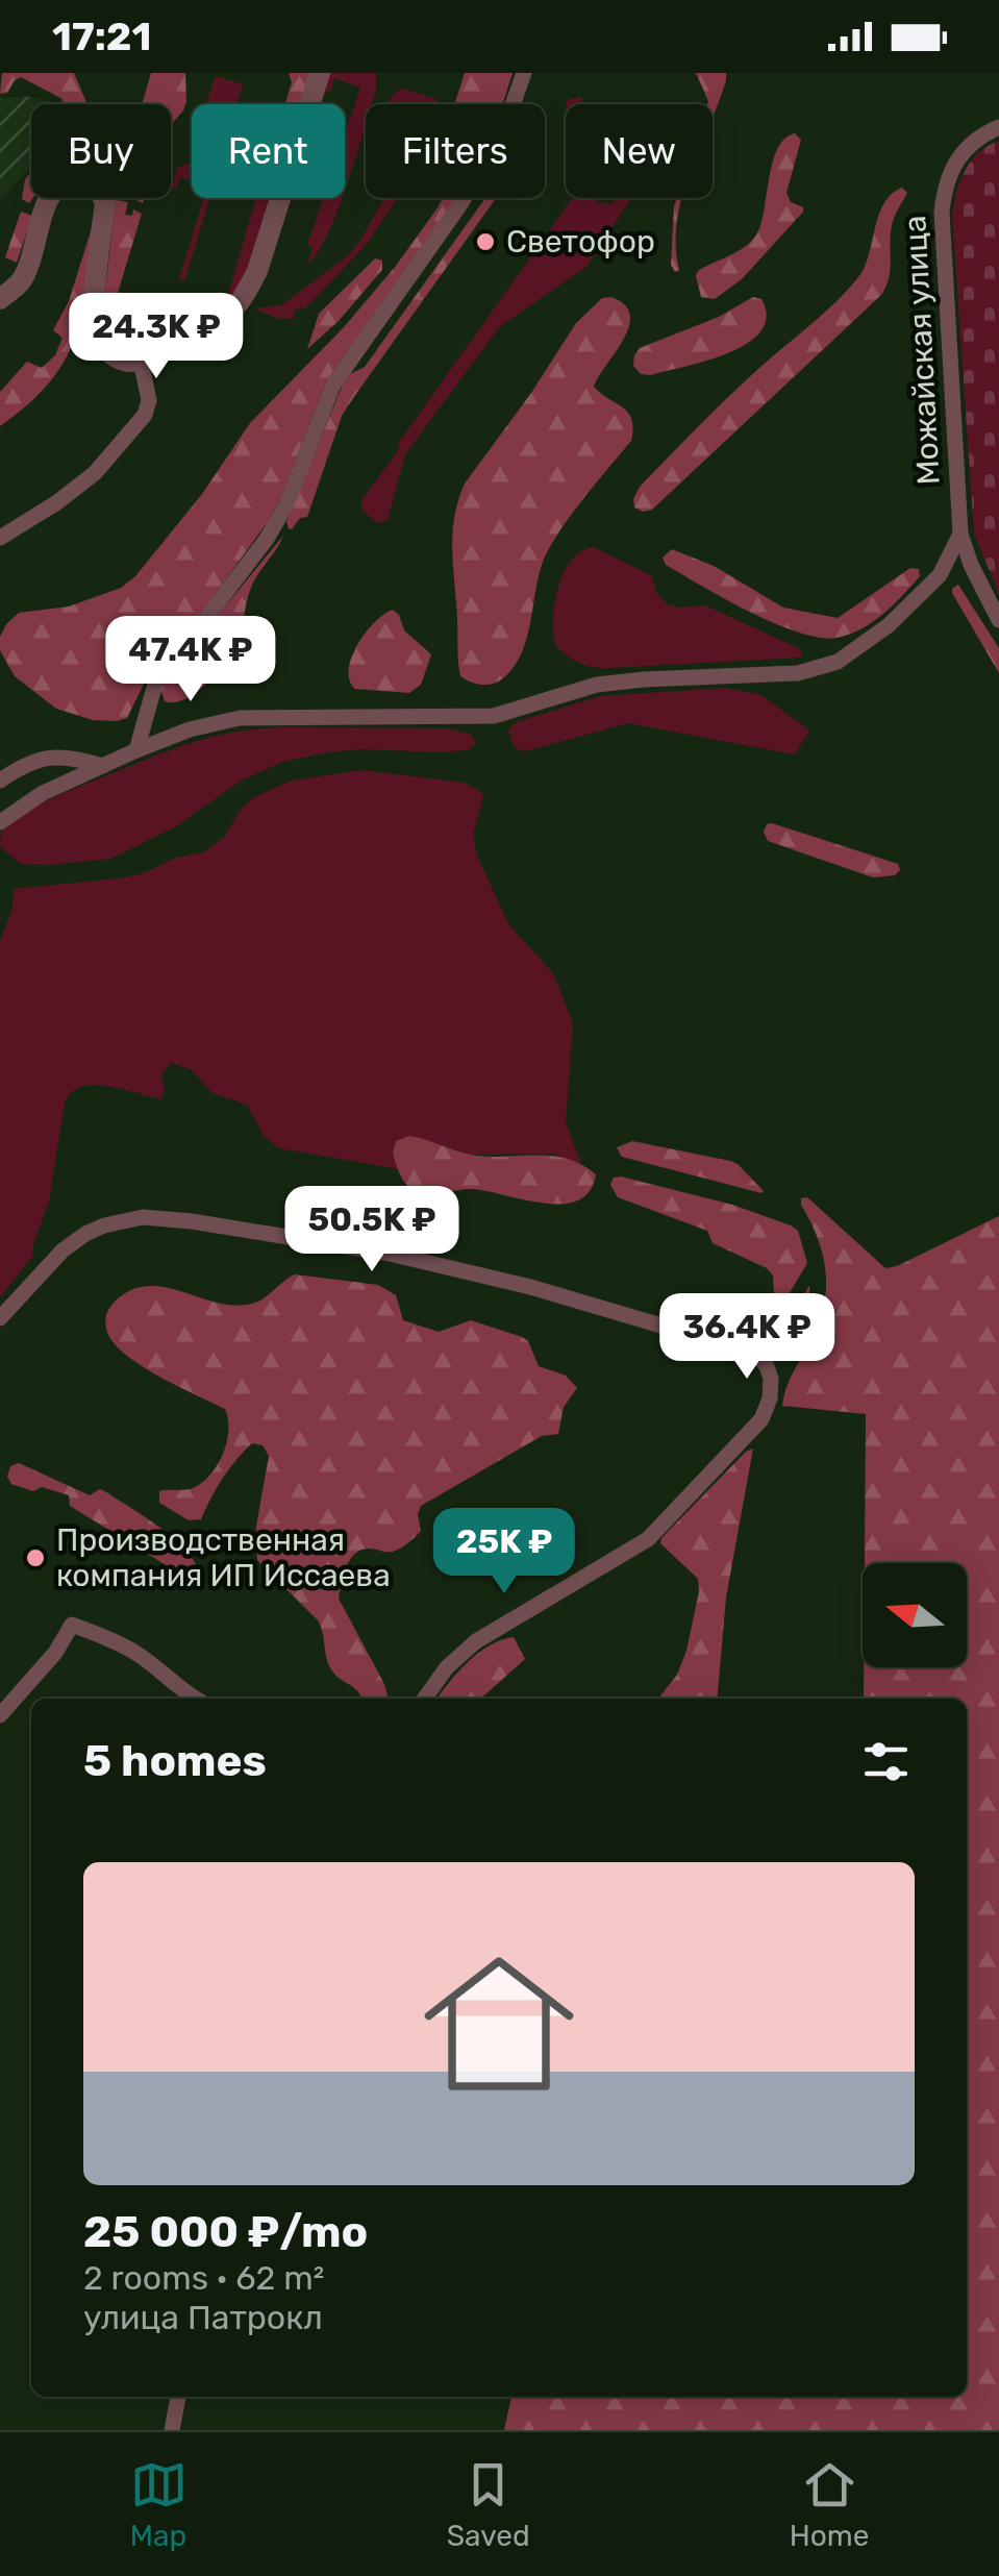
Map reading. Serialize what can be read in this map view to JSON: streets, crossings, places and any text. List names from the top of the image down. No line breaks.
{"streets":{"street":["Можайская улица"]},"places":["Светофор","Производственная компания ИП Иссаева"],"north":"left","page":{"status":"17:21","chip":["Buy","Rent","Filters","New"],"price":["24.3K ₽","47.4K ₽","50.5K ₽","36.4K ₽","25K ₽"],"heading":"5 homes","list":[{"name":"25 000 ₽/mo","note":"2 rooms · 62 m² · улица Патрокл"}],"tabs":["Map","Saved","Home"]}}
